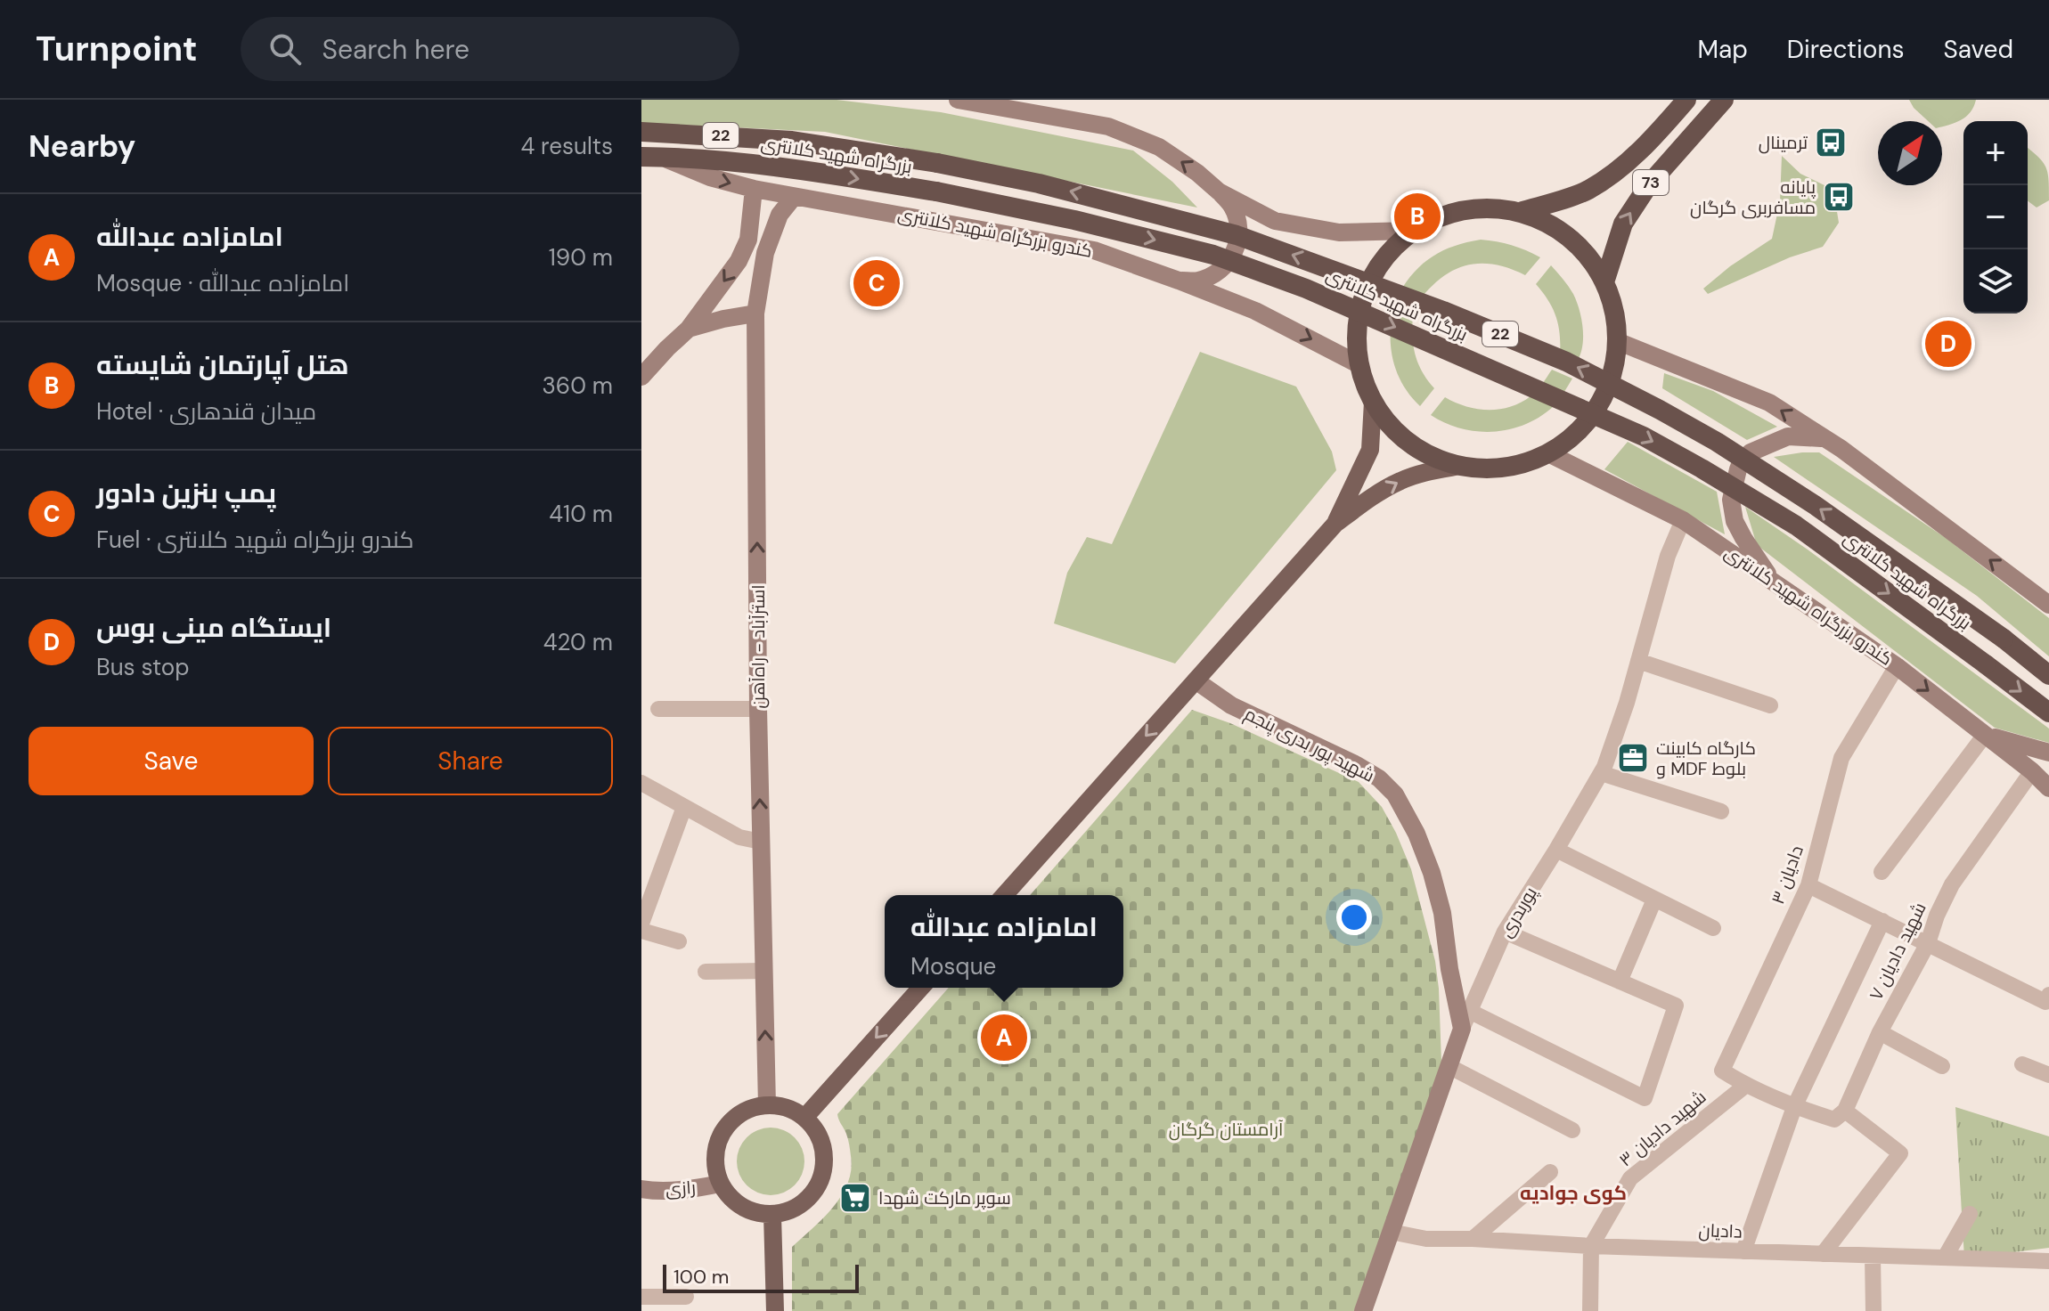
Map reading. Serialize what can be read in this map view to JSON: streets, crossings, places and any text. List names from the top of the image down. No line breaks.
{"streets":{"highway":["22","بزرگراه شهید کلانتری","73"],"main road":["کندرو بزرگراه شهید کلانتری","استرآباد - راه‌آهن","شهید پور بدری پنجم","پوربدری","رازی"],"street":["دادیان ۳","شهید دادیان ۷","۳ شهید دادیان","دادیان"]},"crossings":[["بزرگراه شهید کلانتری","کندرو بزرگراه شهید کلانتری"],["کندرو بزرگراه شهید کلانتری","استرآباد - راه‌آهن"],["کندرو بزرگراه شهید کلانتری","دادیان ۳"],["کندرو بزرگراه شهید کلانتری","پوربدری"],["کندرو بزرگراه شهید کلانتری","شهید دادیان ۷"],["استرآباد - راه‌آهن","رازی"],["شهید پور بدری پنجم","پوربدری"],["دادیان ۳","۳ شهید دادیان"],["پوربدری","دادیان"],["۳ شهید دادیان","دادیان"]],"one_way":["استرآباد - راه‌آهن"],"districts":["کوی جوادیه"],"parks":["آرامستان گرگان"],"places":{"bus stop":["ترمینال","پایانه مسافربری گرگان"],"office":["کارگاه کابینت و MDF بلوط"],"supermarket":["سوپر مارکت شهدا"]},"scale_bar":"100 m","north":"top right","page":{"header":"Turnpoint","search":"Search here","nav":["Map","Directions","Saved"],"heading":["Nearby","4 results"],"map_buttons":["+","−"],"pins":["B","C","D","A"],"list":[{"mark":"A","name":"امامزاده عبدالله","note":"Mosque · امامزاده عبدالله","value":"190 m"},{"mark":"B","name":"هتل آپارتمان شایسته","note":"Hotel · میدان قندهاری","value":"360 m"},{"mark":"C","name":"پمپ بنزین دادور","note":"Fuel · کندرو بزرگراه شهید کلانتری","value":"410 m"},{"mark":"D","name":"ایستگاه مینی بوس","note":"Bus stop","value":"420 m"}],"buttons":["Save","Share"],"popup":["امامزاده عبدالله","Mosque"],"scale":"100 m"}}
